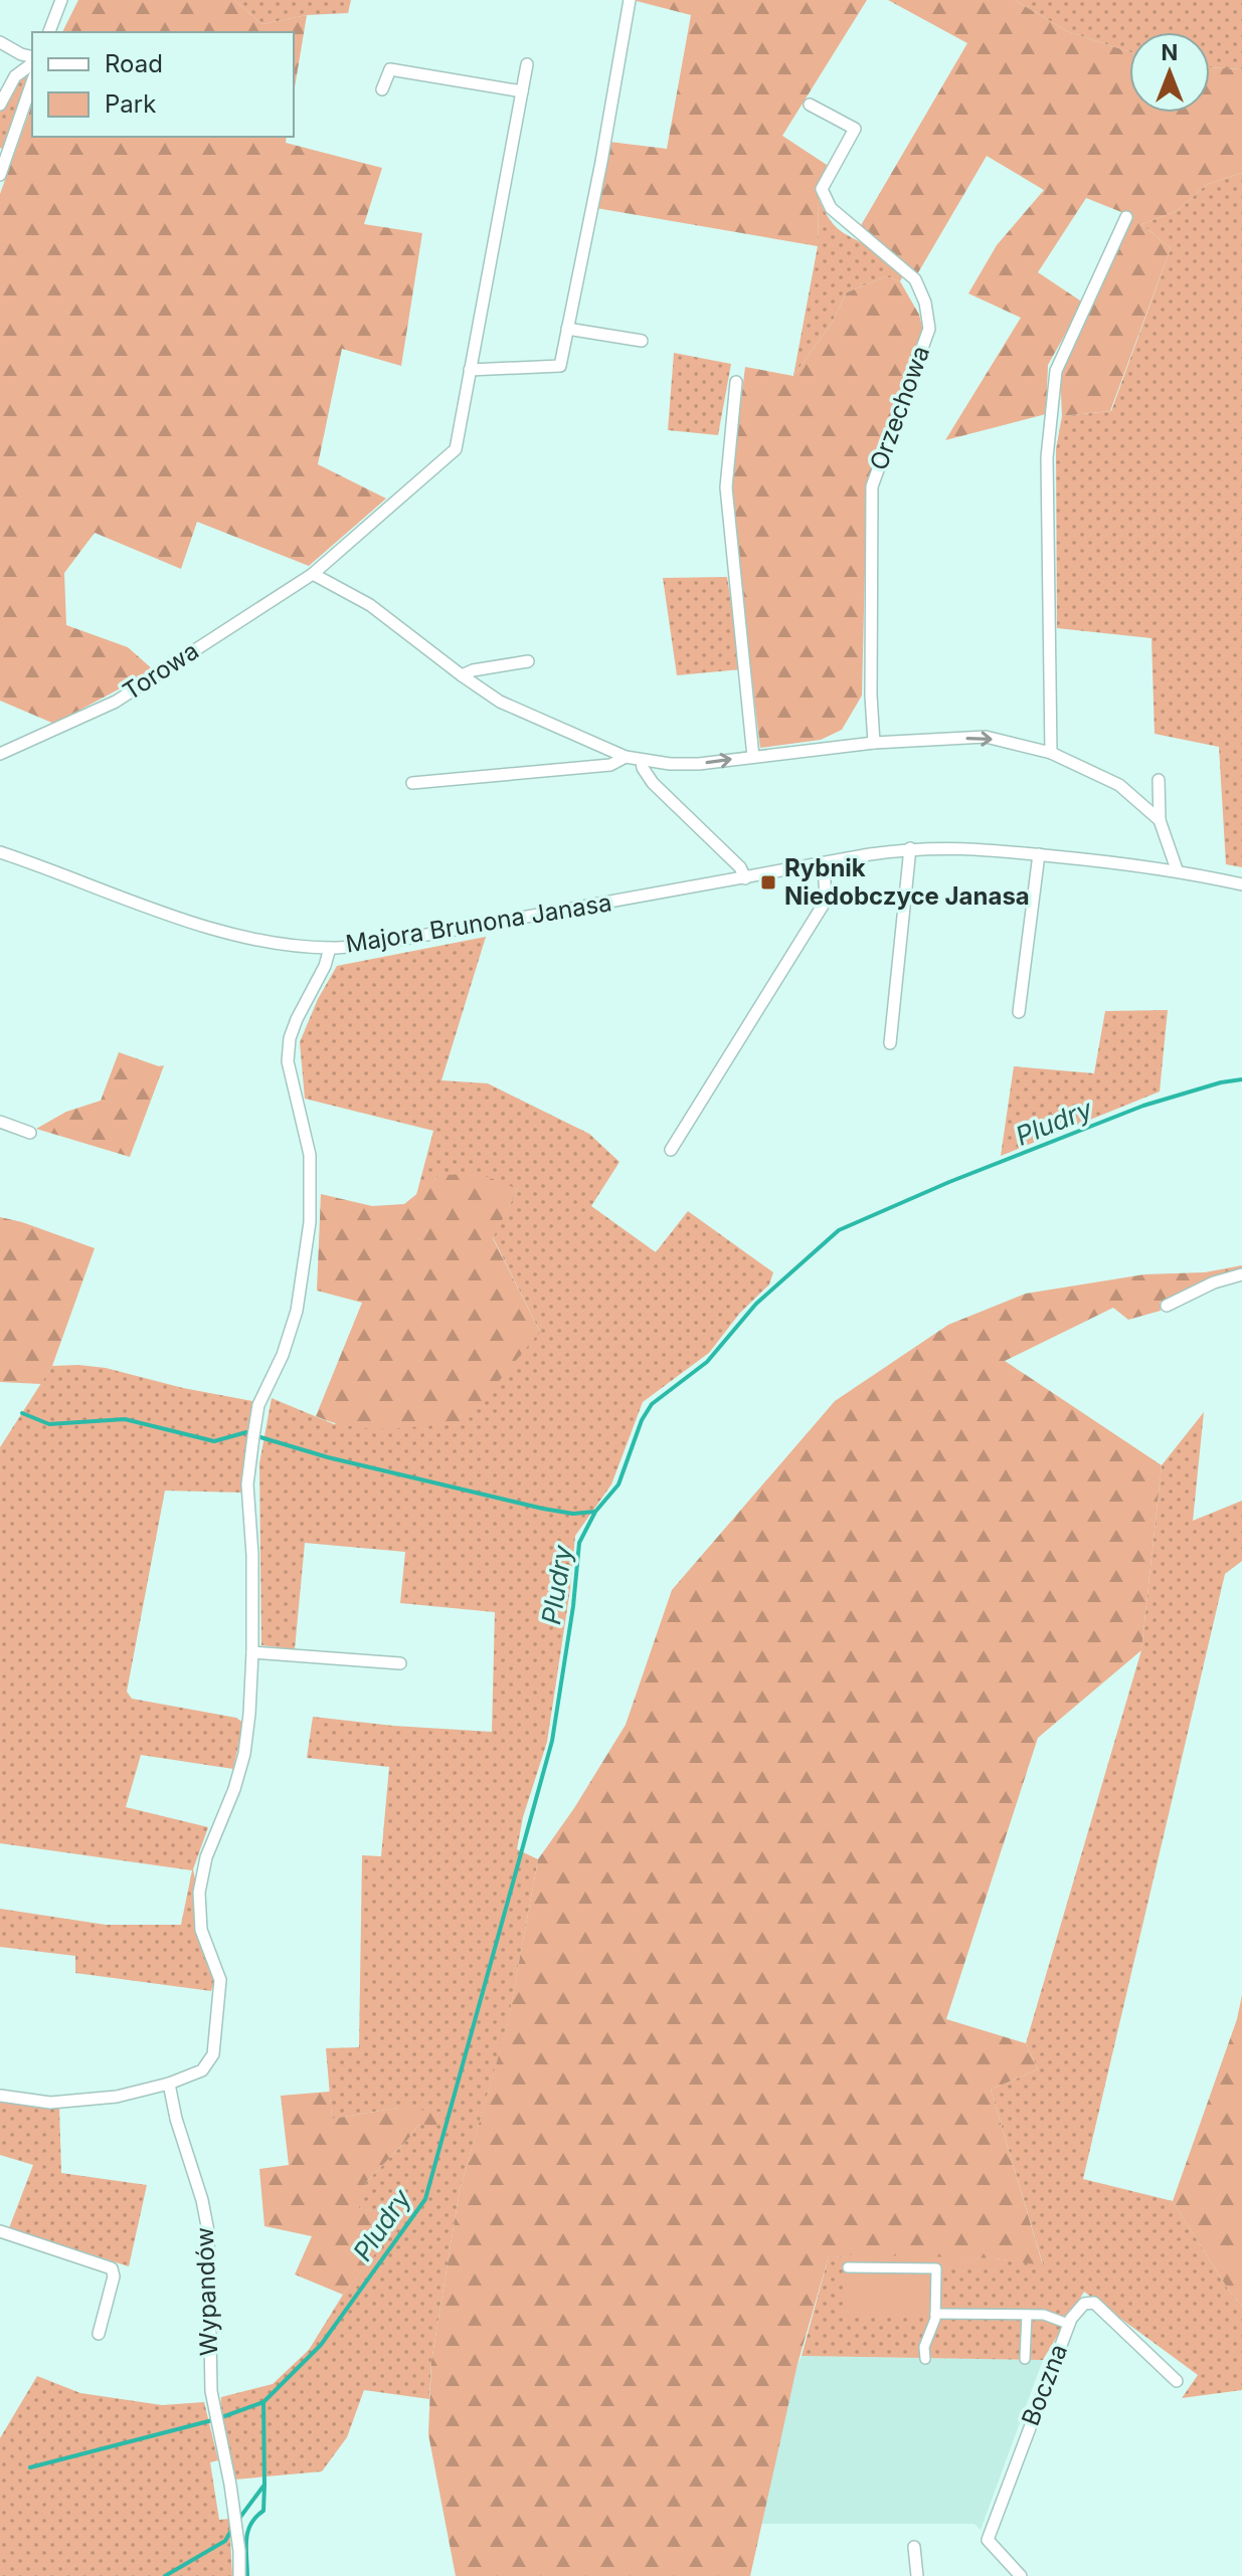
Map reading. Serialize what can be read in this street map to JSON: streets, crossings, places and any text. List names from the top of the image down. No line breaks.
{"streets":{"street":["Orzechowa","Torowa","Majora Brunona Janasa","Wypandów","Boczna"]},"water":["Pludry"],"places":{"transit":["Rybnik Niedobczyce Janasa"]},"legend":["Road","Park"],"north":"top"}
